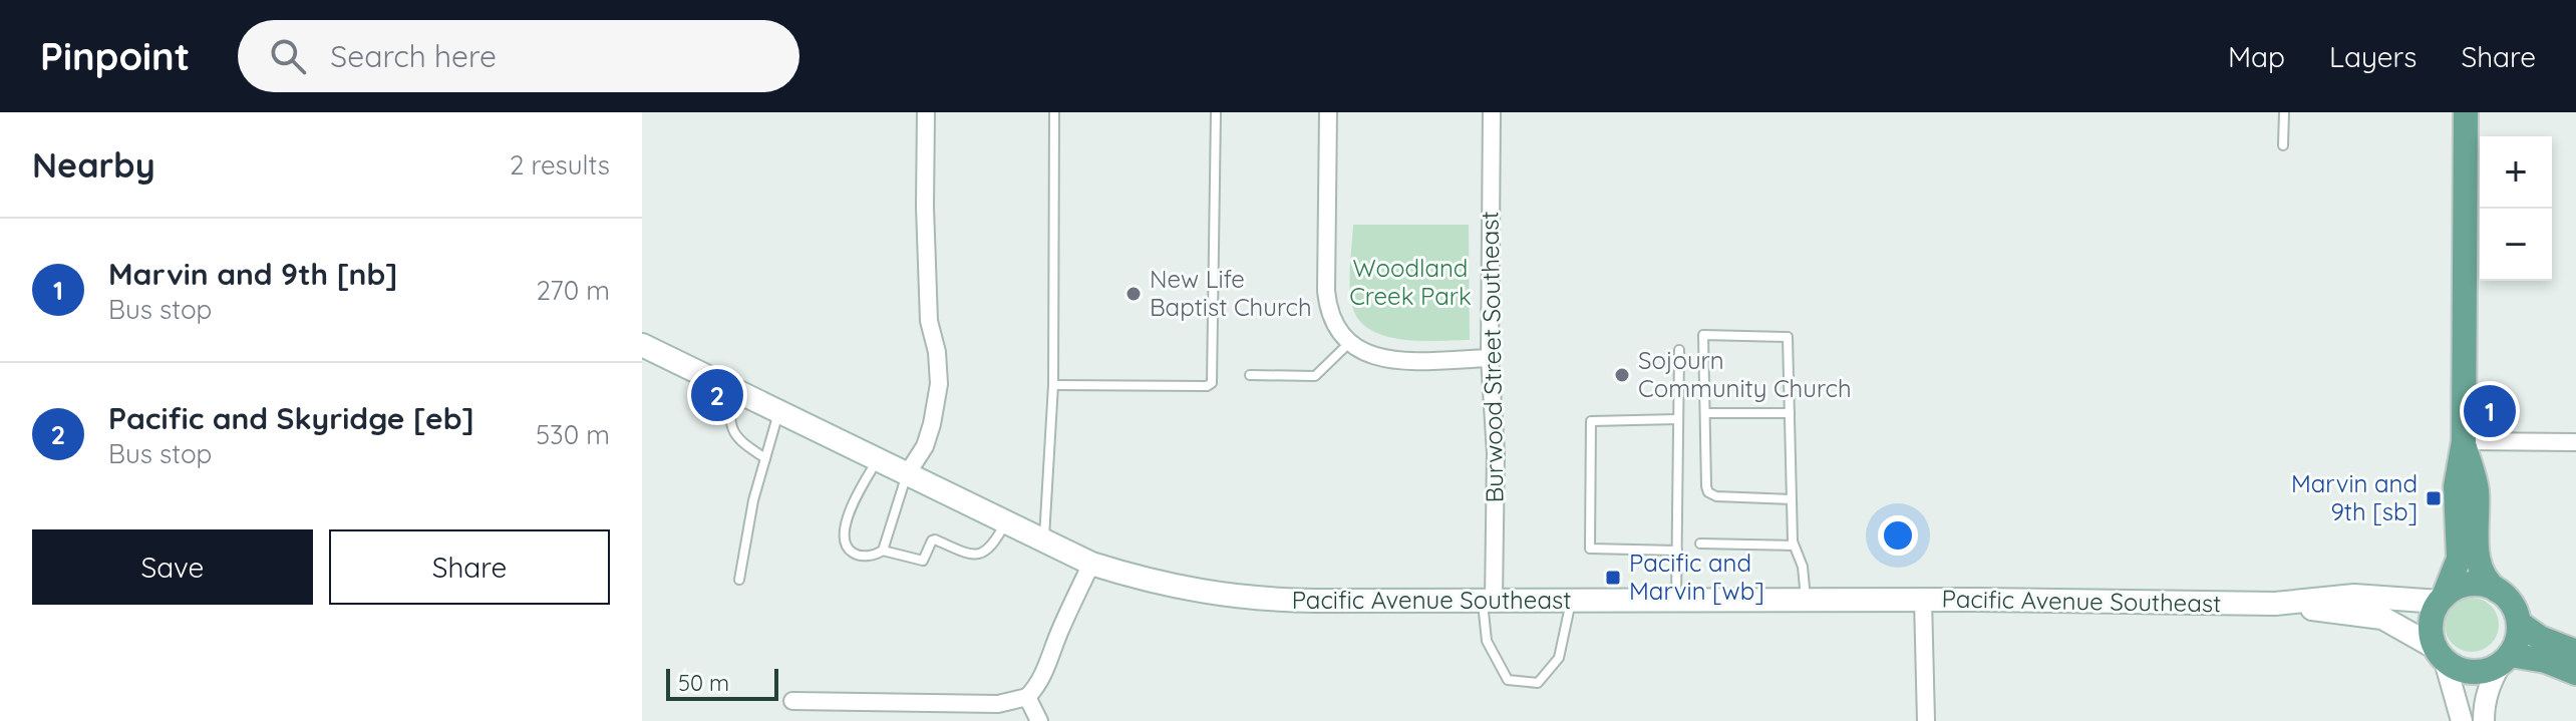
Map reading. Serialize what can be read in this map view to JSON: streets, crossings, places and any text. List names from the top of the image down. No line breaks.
{"streets":{"main road":["Pacific Avenue Southeast"],"street":["Burwood Street Southeast"]},"crossings":[["Burwood Street Southeast","Pacific Avenue Southeast"]],"parks":["Woodland Creek Park"],"places":{"other":["New Life Baptist Church","Sojourn Community Church"],"transit":["Marvin and 9th [sb]","Pacific and Marvin [wb]"]},"scale_bar":"50 m","page":{"header":"Pinpoint","search":"Search here","nav":["Map","Layers","Share"],"heading":["Nearby","2 results"],"map_buttons":["+","−"],"list":[{"mark":"1","name":"Marvin and 9th [nb]","note":"Bus stop","value":"270 m"},{"mark":"2","name":"Pacific and Skyridge [eb]","note":"Bus stop","value":"530 m"}],"pins":["2","1"],"buttons":["Save","Share"],"scale":"50 m"}}
